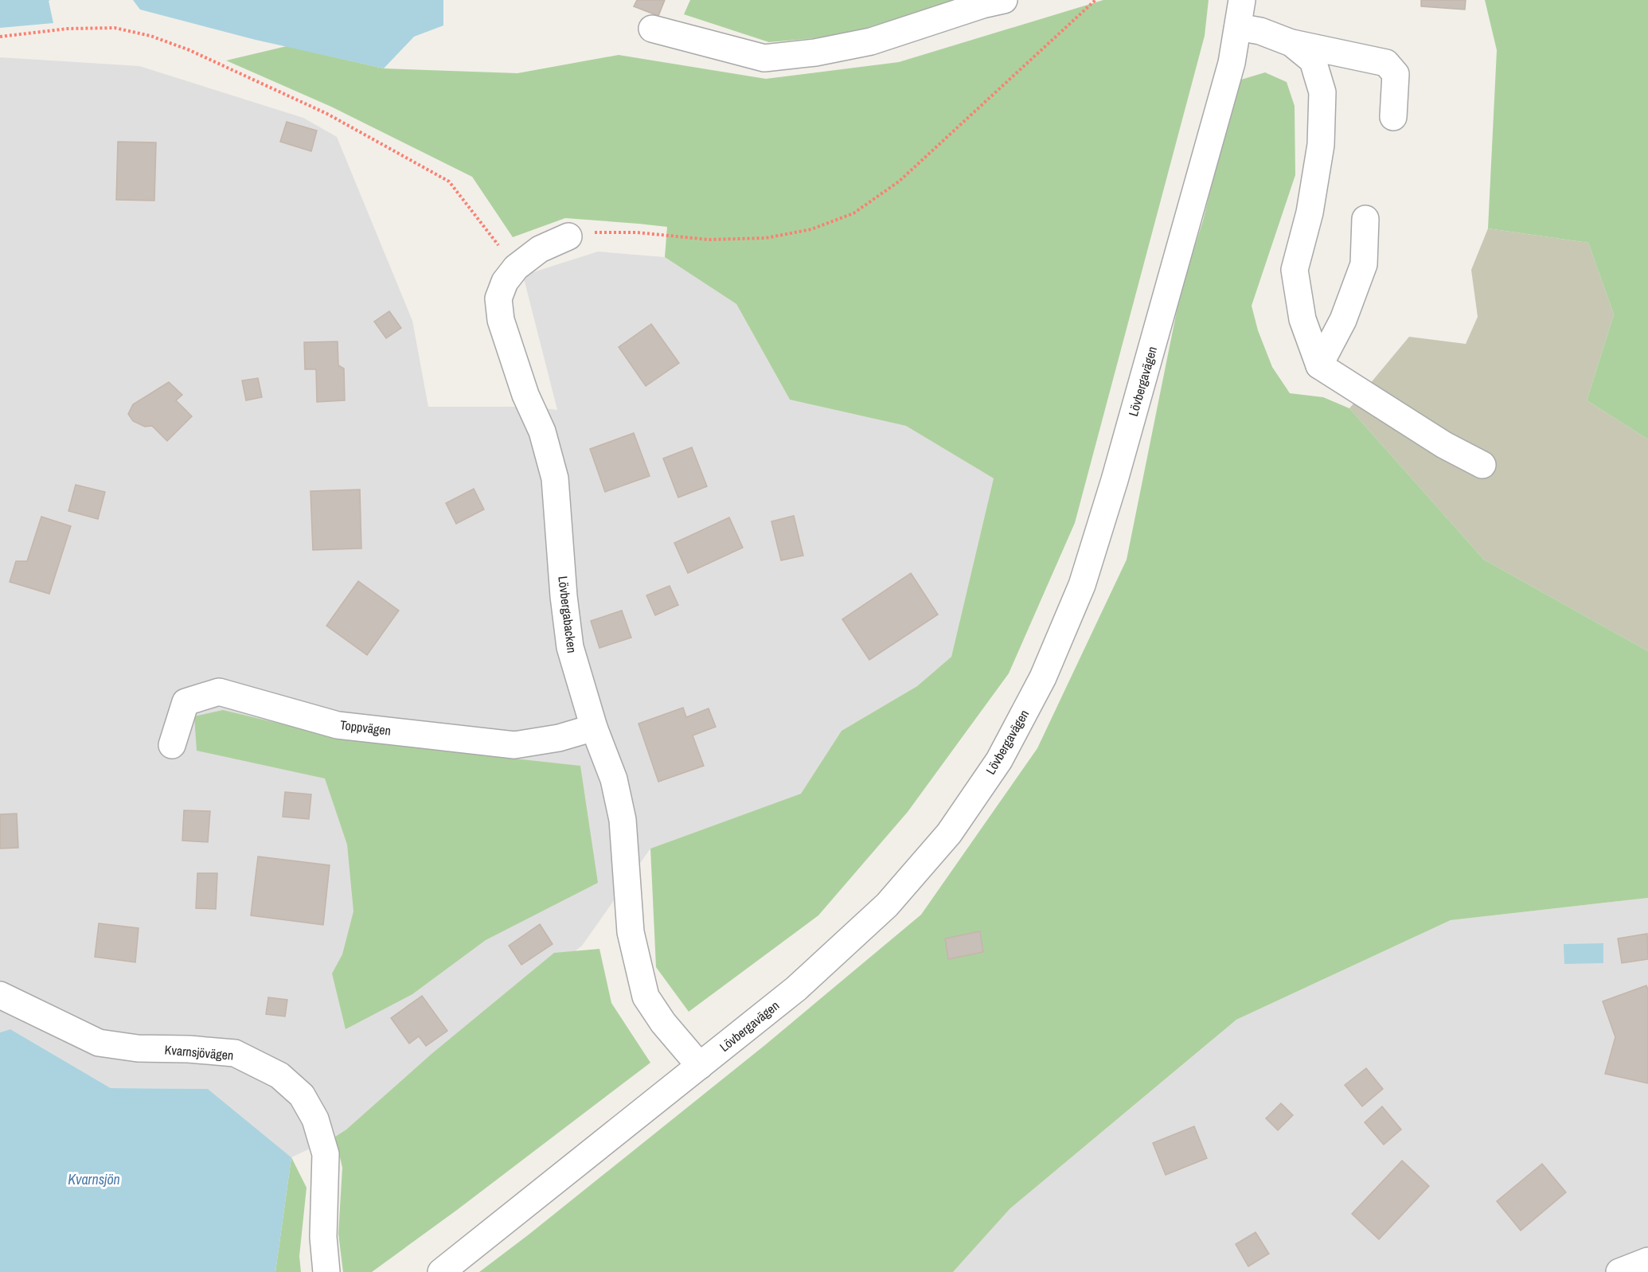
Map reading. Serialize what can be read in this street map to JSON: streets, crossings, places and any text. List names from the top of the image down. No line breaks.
{"streets":{"street":["Lövbergavägen","Lövbergabacken","Toppvägen","Kvarnsjövägen"]},"crossings":[["Lövbergavägen","Lövbergabacken"],["Lövbergabacken","Toppvägen"]],"water":["Kvarnsjön"]}
